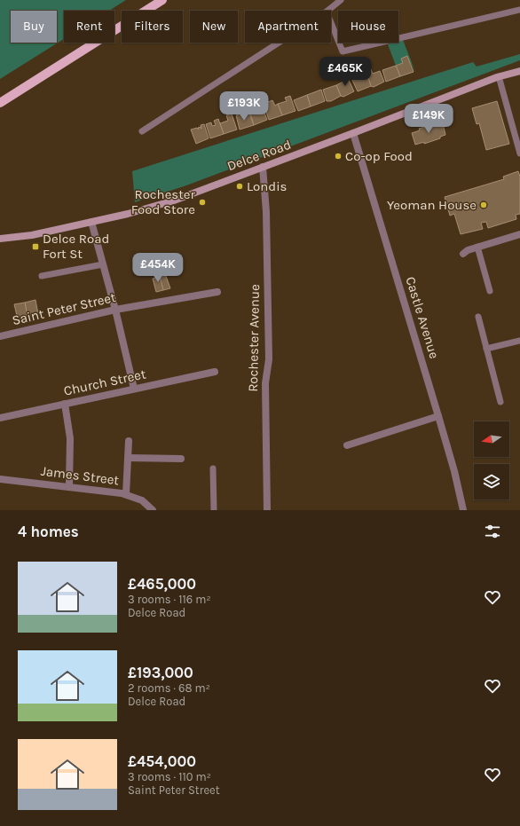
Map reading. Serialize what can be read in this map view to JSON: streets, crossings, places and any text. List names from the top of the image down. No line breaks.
{"streets":{"street":["Delce Road","Saint Peter Street","Castle Avenue","Rochester Avenue","Church Street","James Street"]},"crossings":[["Delce Road","Castle Avenue"],["Delce Road","Rochester Avenue"]],"places":{"other":["Co-op Food","Londis","Rochester Food Store","Yeoman House"],"transit":["Delce Road Fort St"]},"north":"left","page":{"chip":["Buy","Rent","Filters","New","Apartment","House"],"price":["£465K","£193K","£149K","£454K"],"heading":"4 homes","list":[{"name":"£465,000","note":"3 rooms · 116 m² · Delce Road"},{"name":"£193,000","note":"2 rooms · 68 m² · Delce Road"},{"name":"£454,000","note":"3 rooms · 110 m² · Saint Peter Street"}]}}
